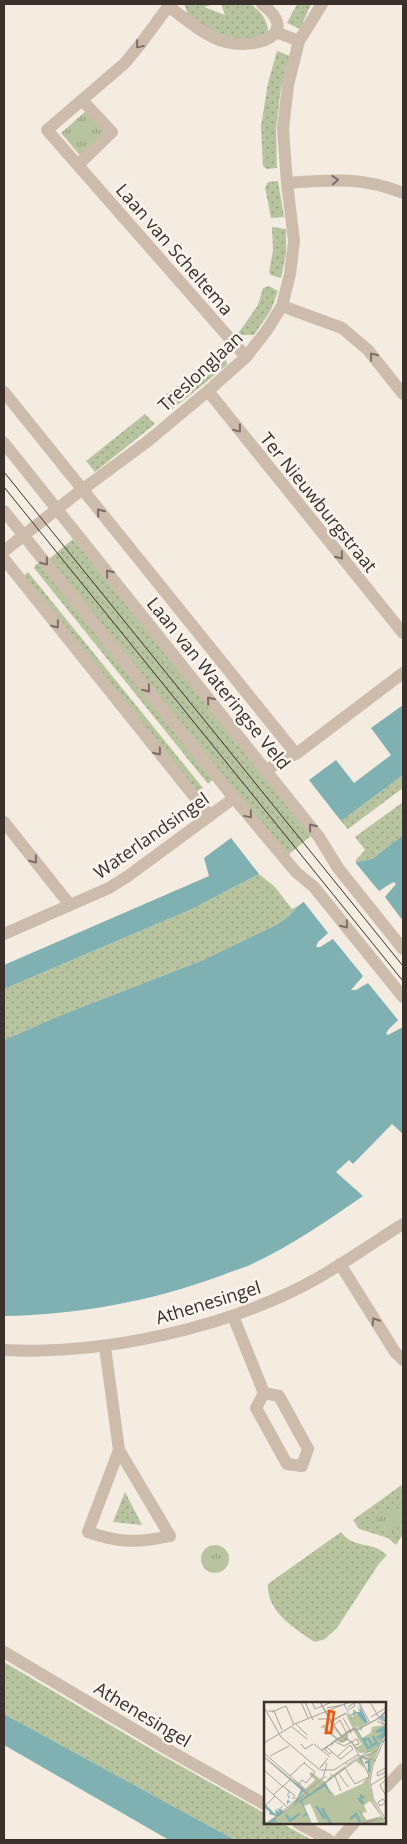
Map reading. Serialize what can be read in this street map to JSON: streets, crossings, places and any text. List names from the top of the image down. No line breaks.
{"streets":{"street":["Laan van Scheltema","Treslonglaan","Ter Nieuwburgstraat","Laan van Wateringse Veld","Waterlandsingel","Athenesingel"]},"crossings":[["Laan van Scheltema","Treslonglaan"],["Treslonglaan","Ter Nieuwburgstraat"],["Treslonglaan","Laan van Wateringse Veld"]],"one_way":["Ter Nieuwburgstraat"]}
